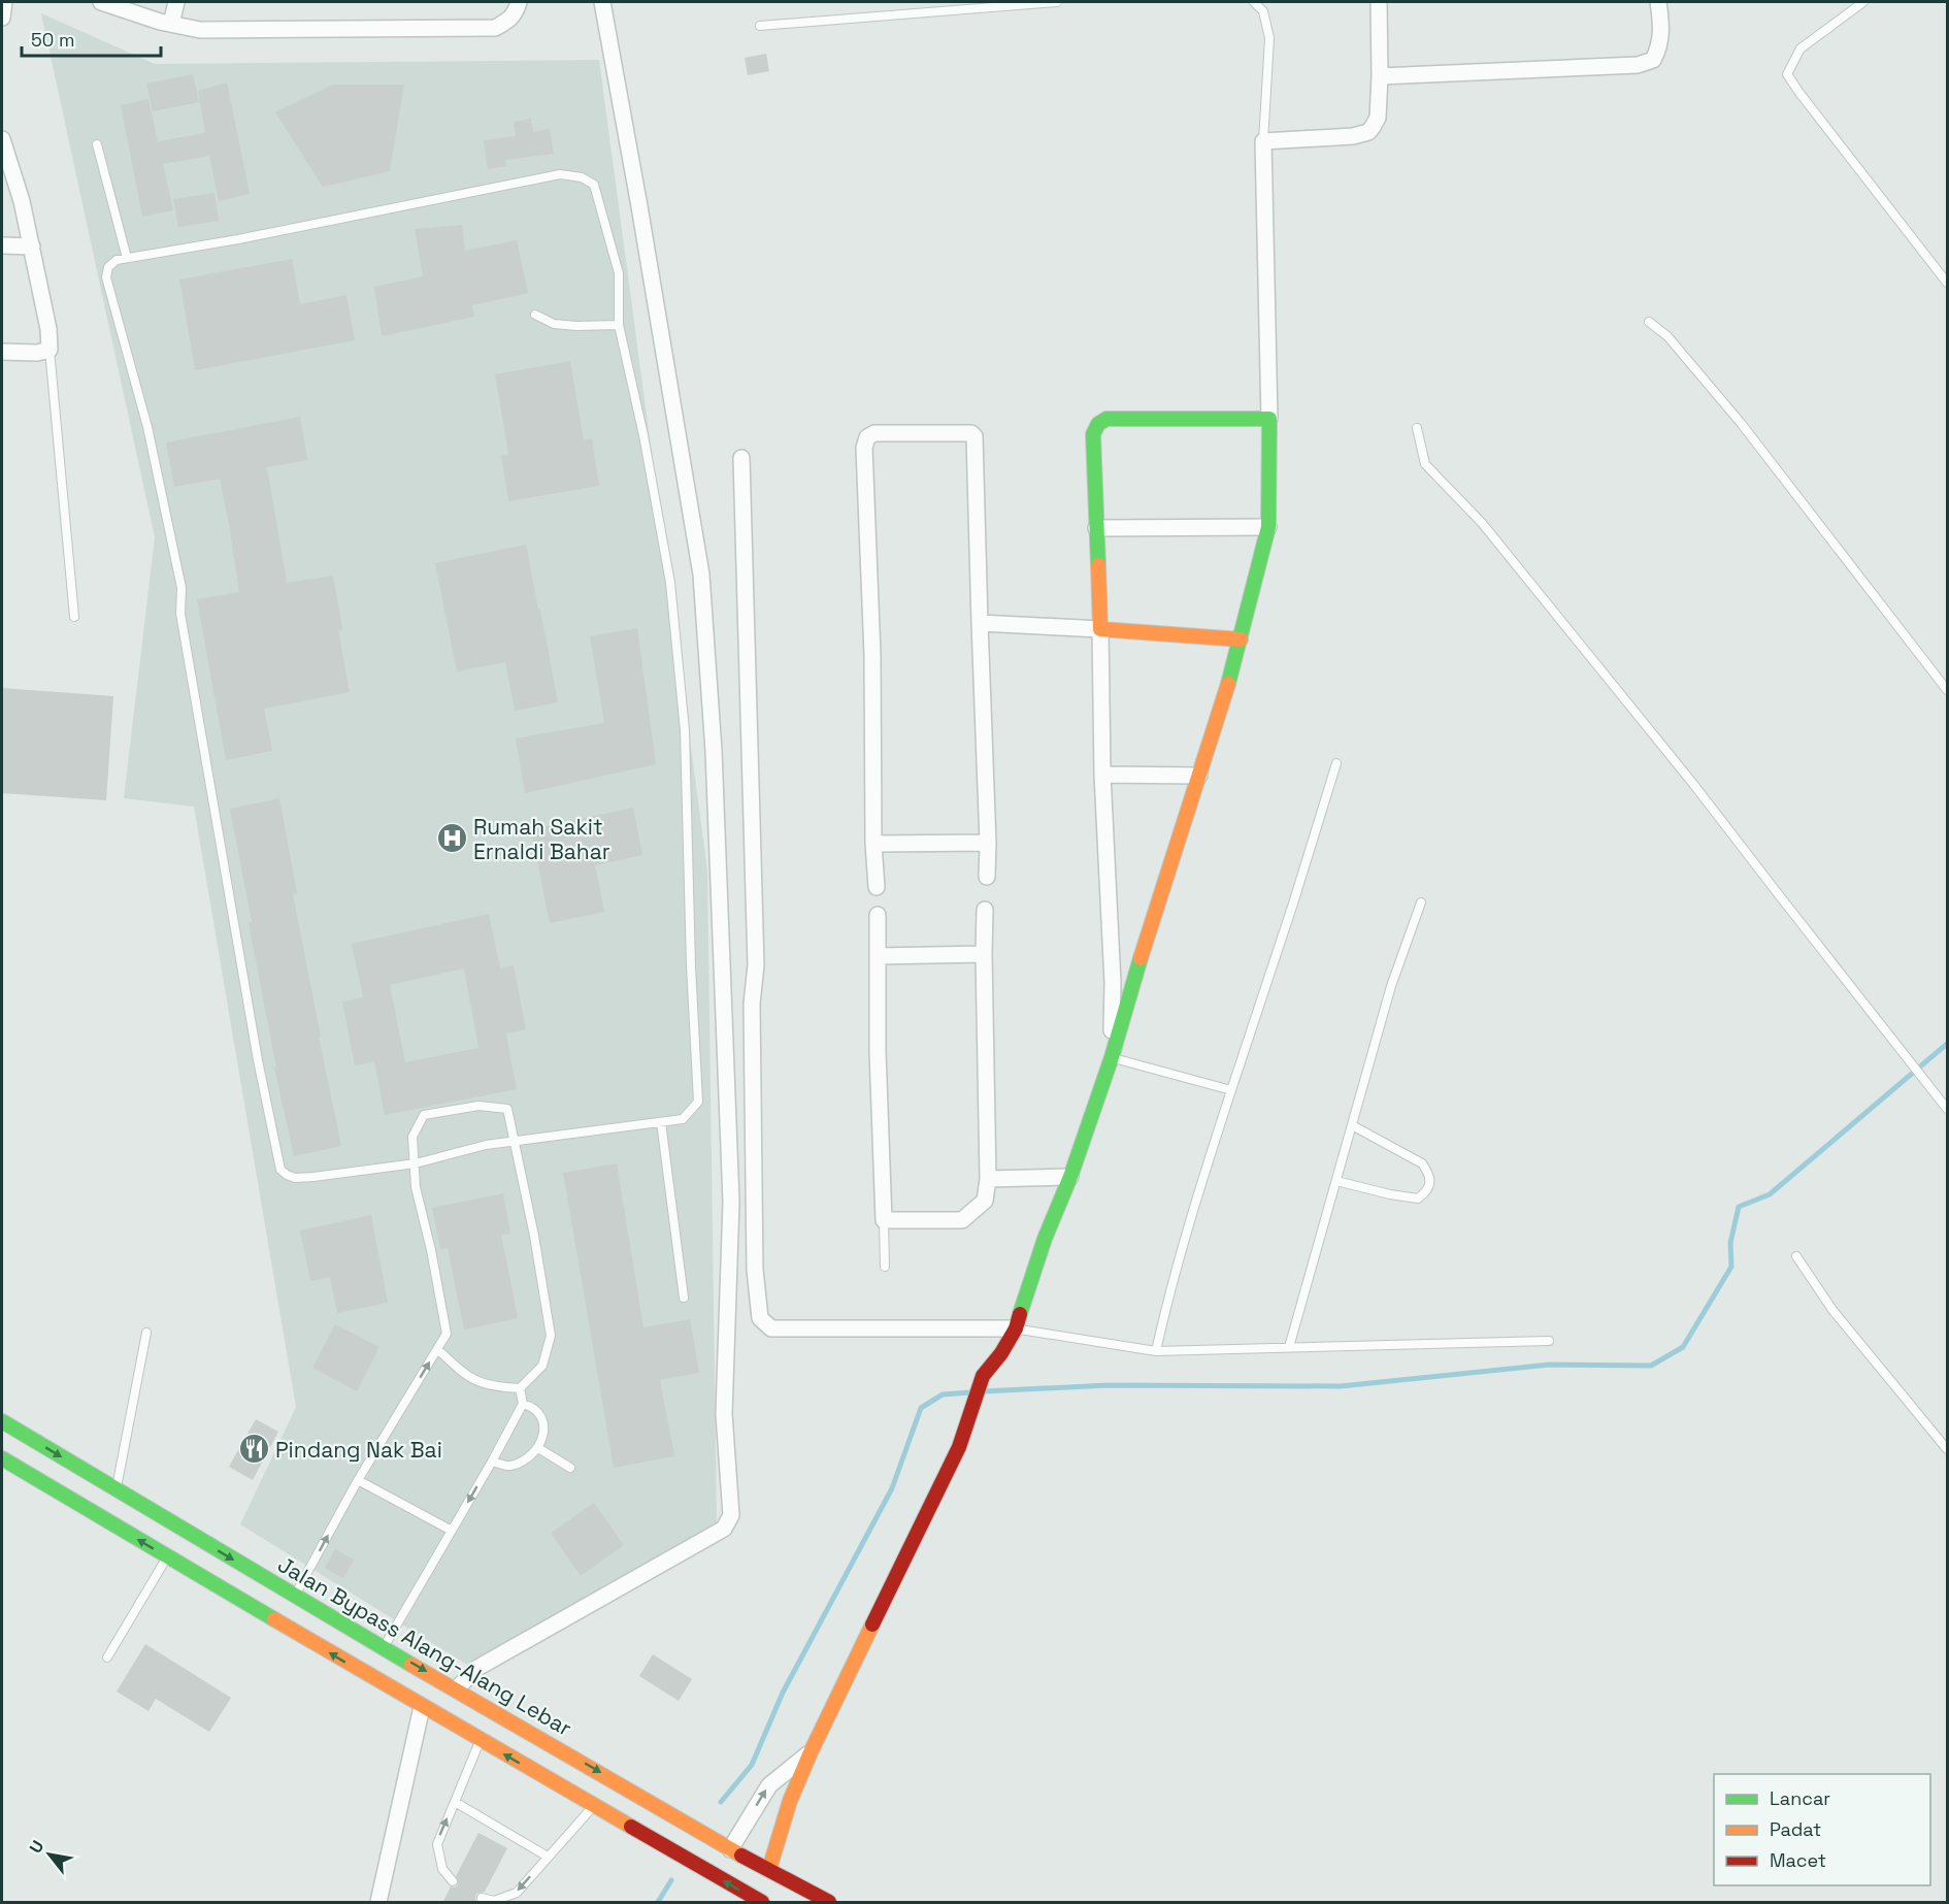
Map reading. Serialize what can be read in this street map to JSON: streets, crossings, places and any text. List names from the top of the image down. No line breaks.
{"streets":{"main road":["Jalan Bypass Alang-Alang Lebar"]},"places":{"hospital":["Rumah Sakit Ernaldi Bahar"],"restaurant":["Pindang Nak Bai"]},"legend":["Lancar","Padat","Macet"],"scale_bar":"50 m","north":"top left"}
